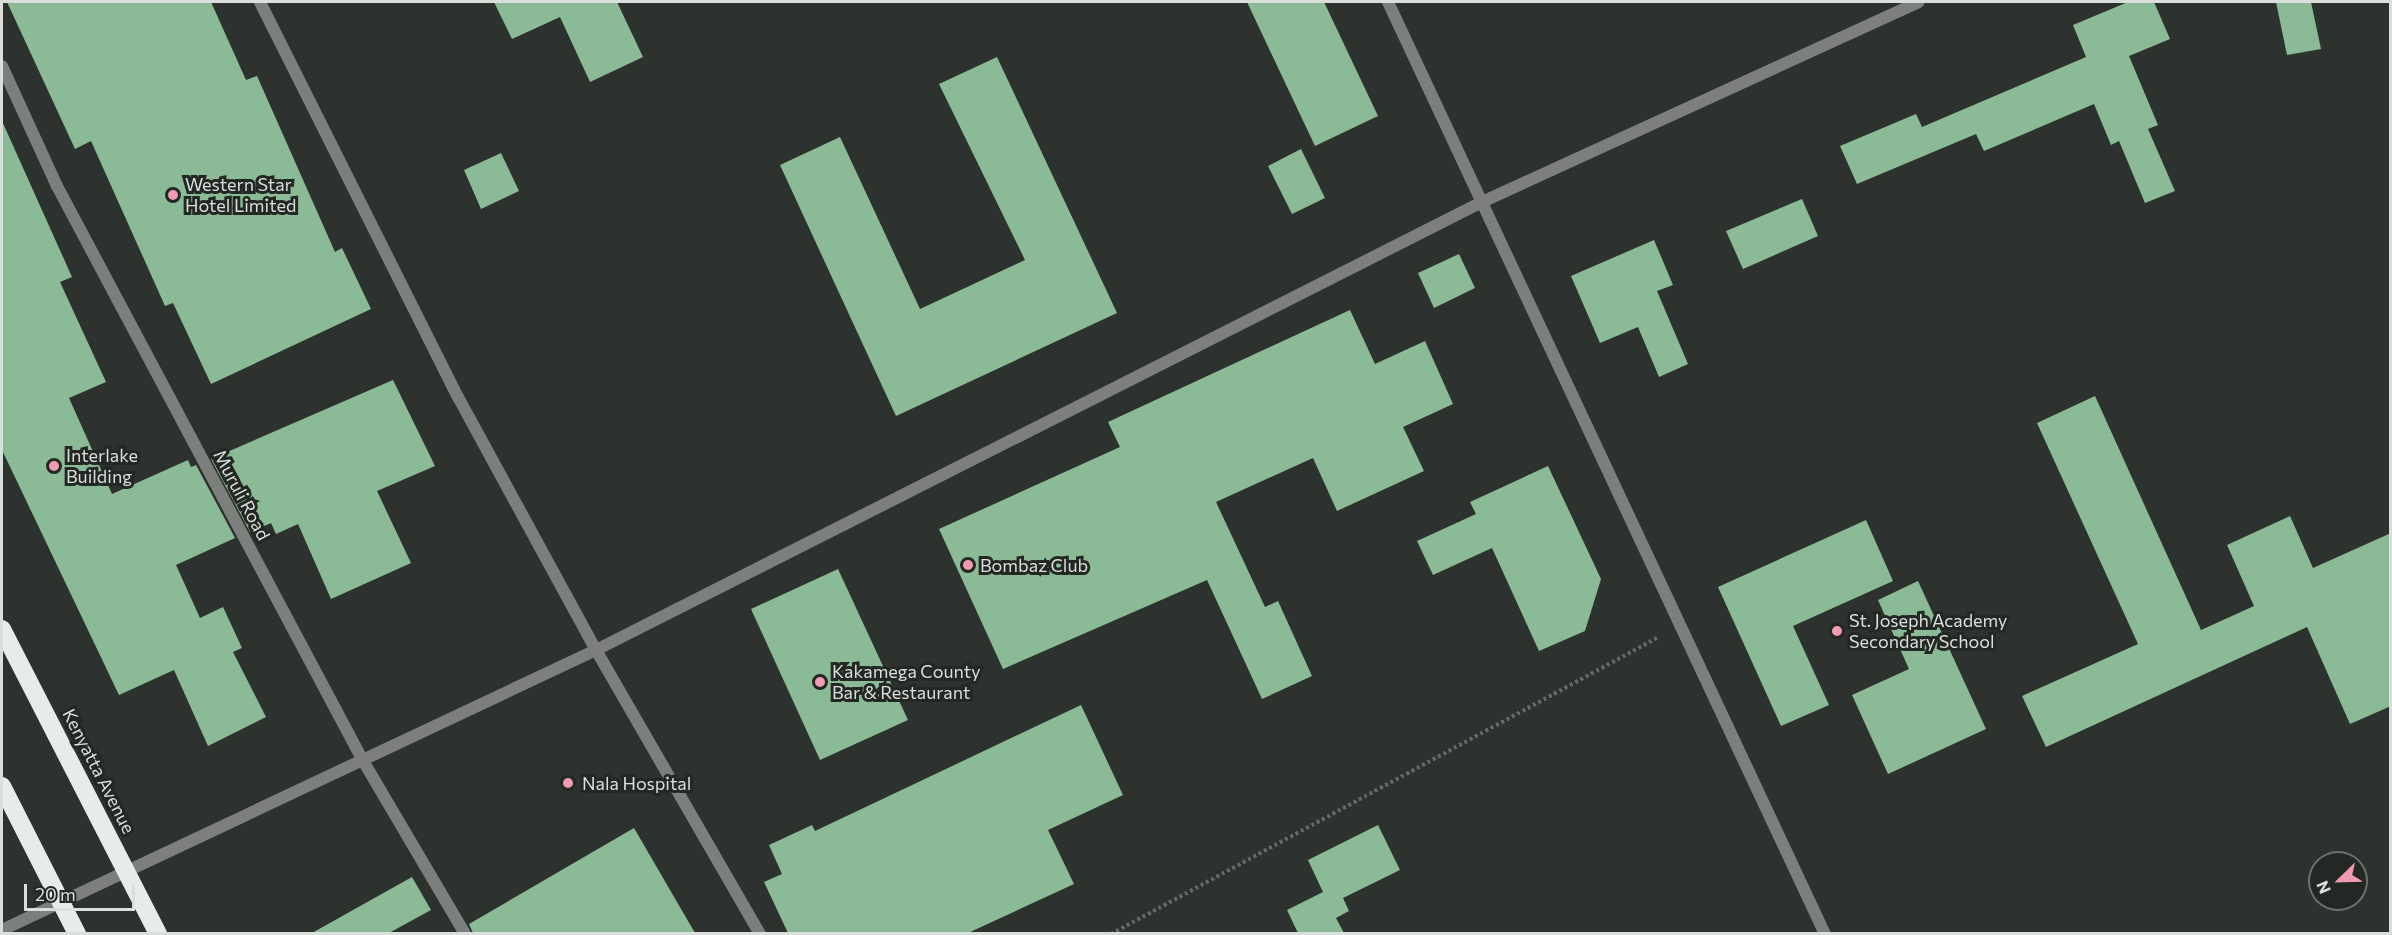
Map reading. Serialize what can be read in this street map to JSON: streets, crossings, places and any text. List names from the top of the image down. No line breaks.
{"streets":{"highway":["Kenyatta Avenue"],"street":["Muruli Road"]},"places":["Western Star Hotel Limited","Interlake Building","Bombaz Club","St. Joseph Academy Secondary School","Kakamega County Bar & Restaurant","Nala Hospital"],"scale_bar":"20 m","north":"bottom left"}
